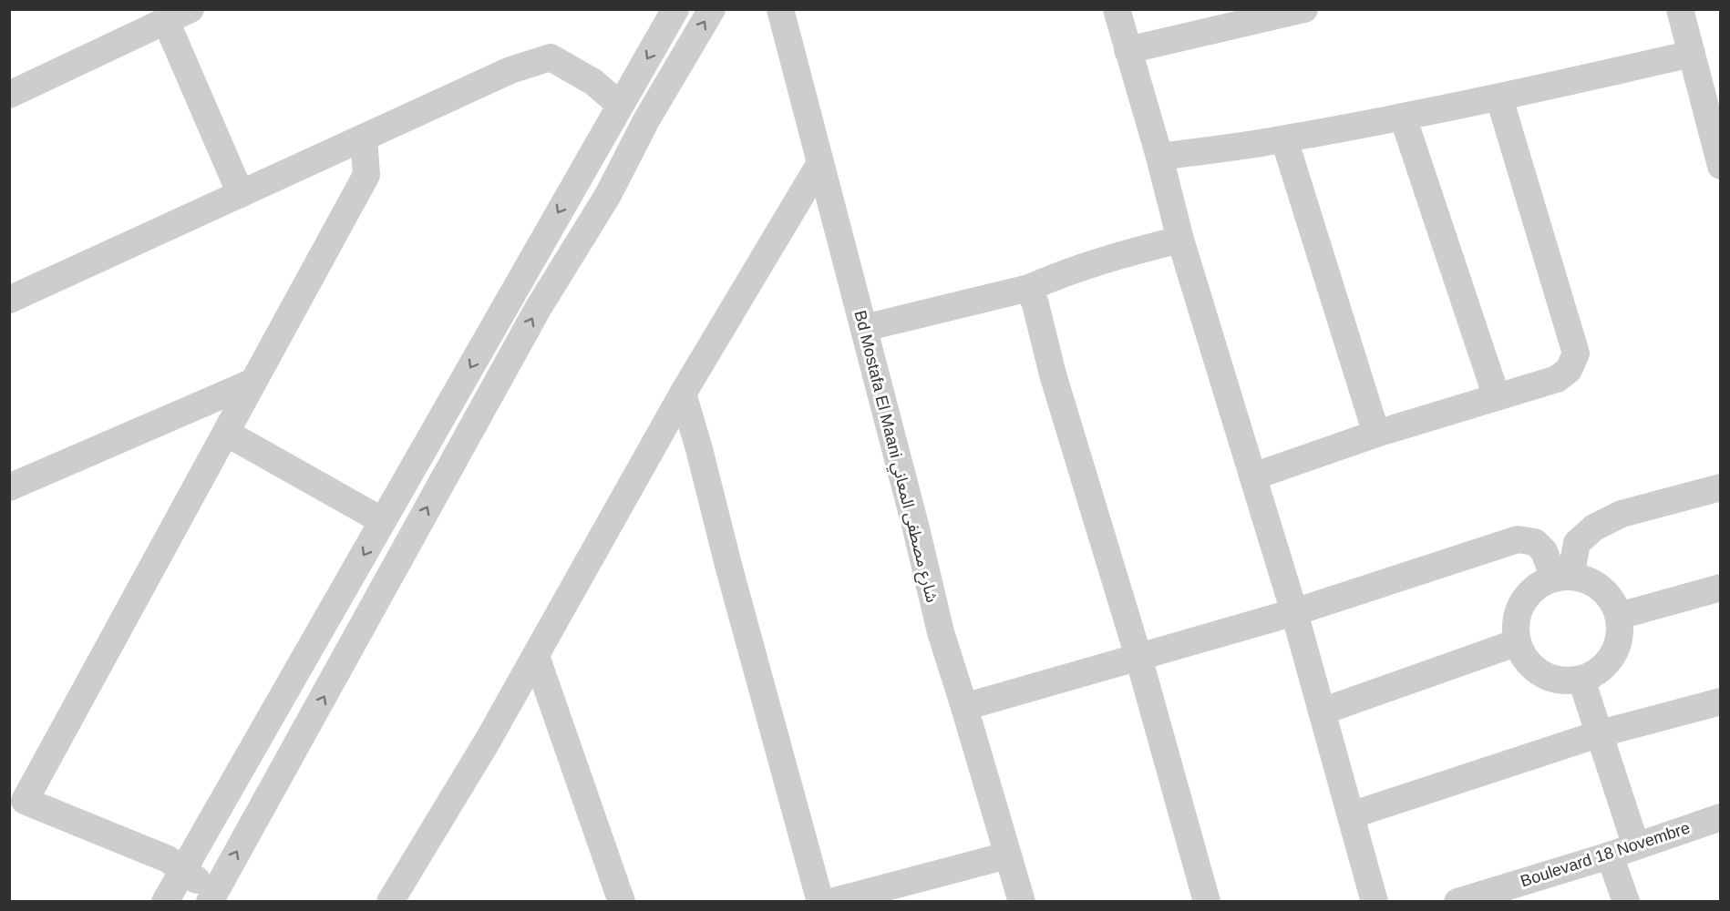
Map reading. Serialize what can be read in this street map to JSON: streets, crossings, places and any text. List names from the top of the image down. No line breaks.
{"streets":{"street":["Bd Mostafa El Maani شارع مصطفى المعاني","Boulevard 18 Novembre"]}}
